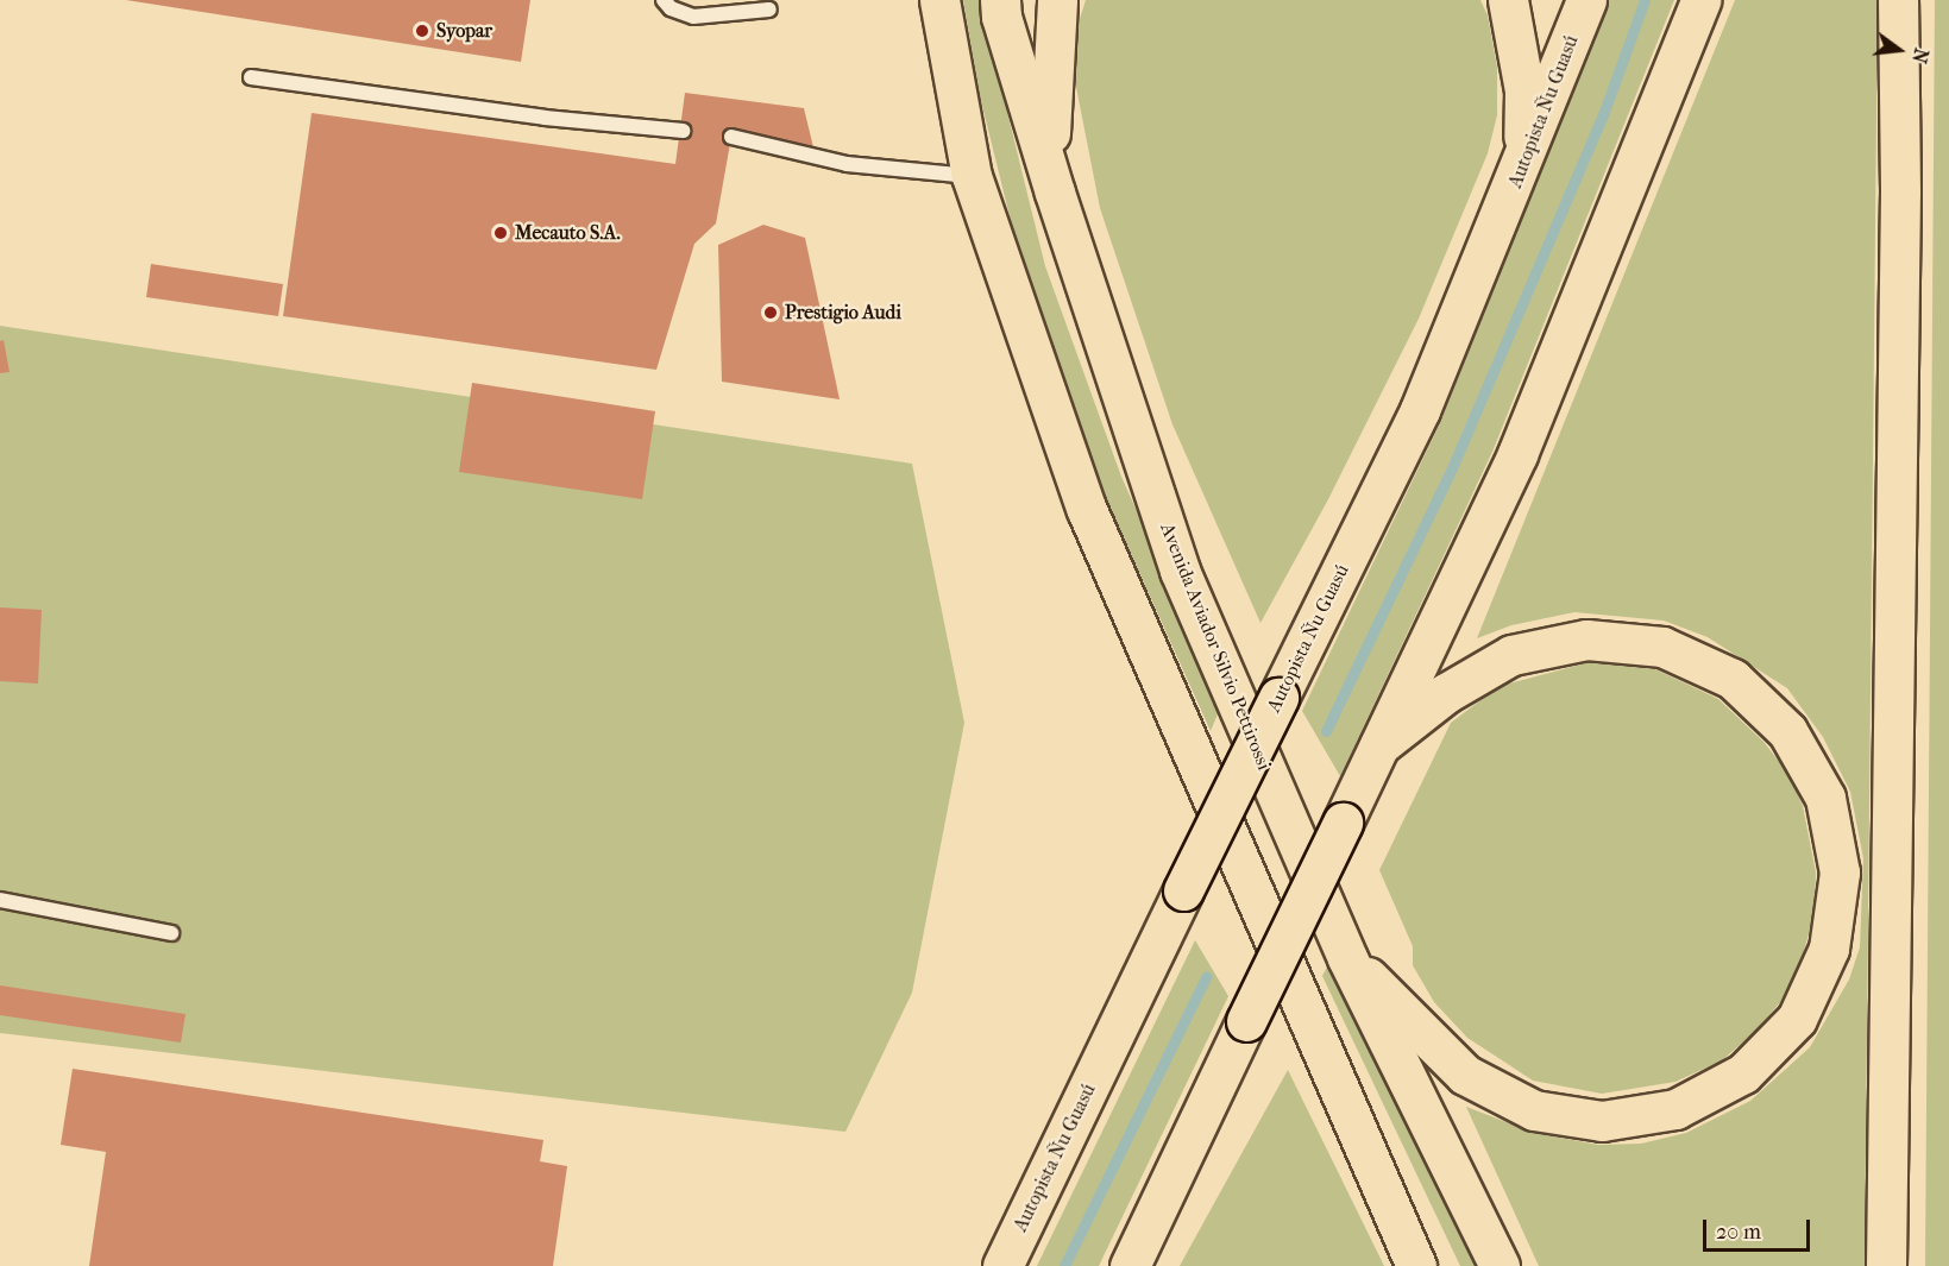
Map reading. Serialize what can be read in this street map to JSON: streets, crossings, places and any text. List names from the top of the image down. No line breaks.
{"streets":{"highway":["Autopista Ñu Guasú","Avenida Aviador Silvio Pettirossi"]},"places":["Syopar","Mecauto S.A.","Prestigio Audi"],"scale_bar":"20 m","north":"right"}
